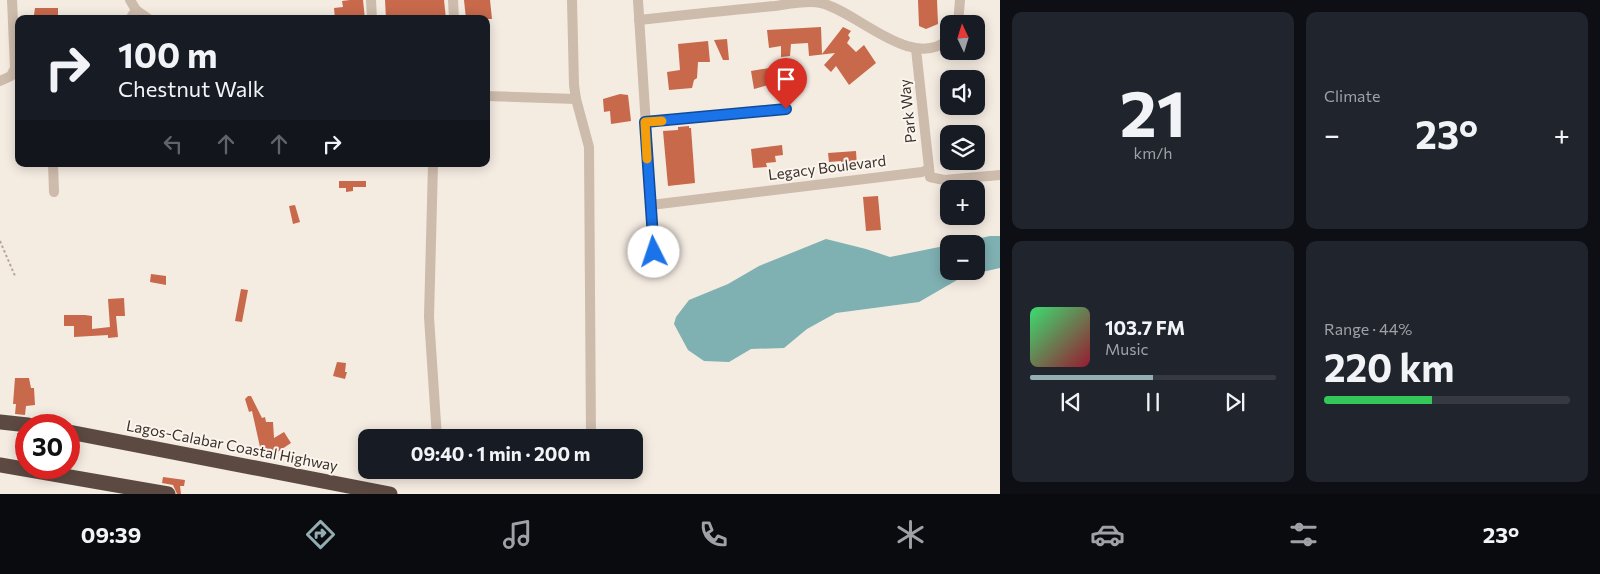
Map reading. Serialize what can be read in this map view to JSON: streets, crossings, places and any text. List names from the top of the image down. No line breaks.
{"streets":{"highway":["Lagos-Calabar Coastal Highway"],"street":["Park Way","Legacy Boulevard"]},"crossings":[["Park Way","Legacy Boulevard"]],"north":"top","page":{"tile":[["21","km/h"],"Climate",["Range · 44%","220 km"]],"map_buttons":["+","−"],"turn":["100 m","Chestnut Walk"],"heat":["−","23°","+"],"song":["103.7 FM","Music"],"limit":"30","trip":"09:40 · 1 min · 200 m","tabs":["09:39","23°"]}}
